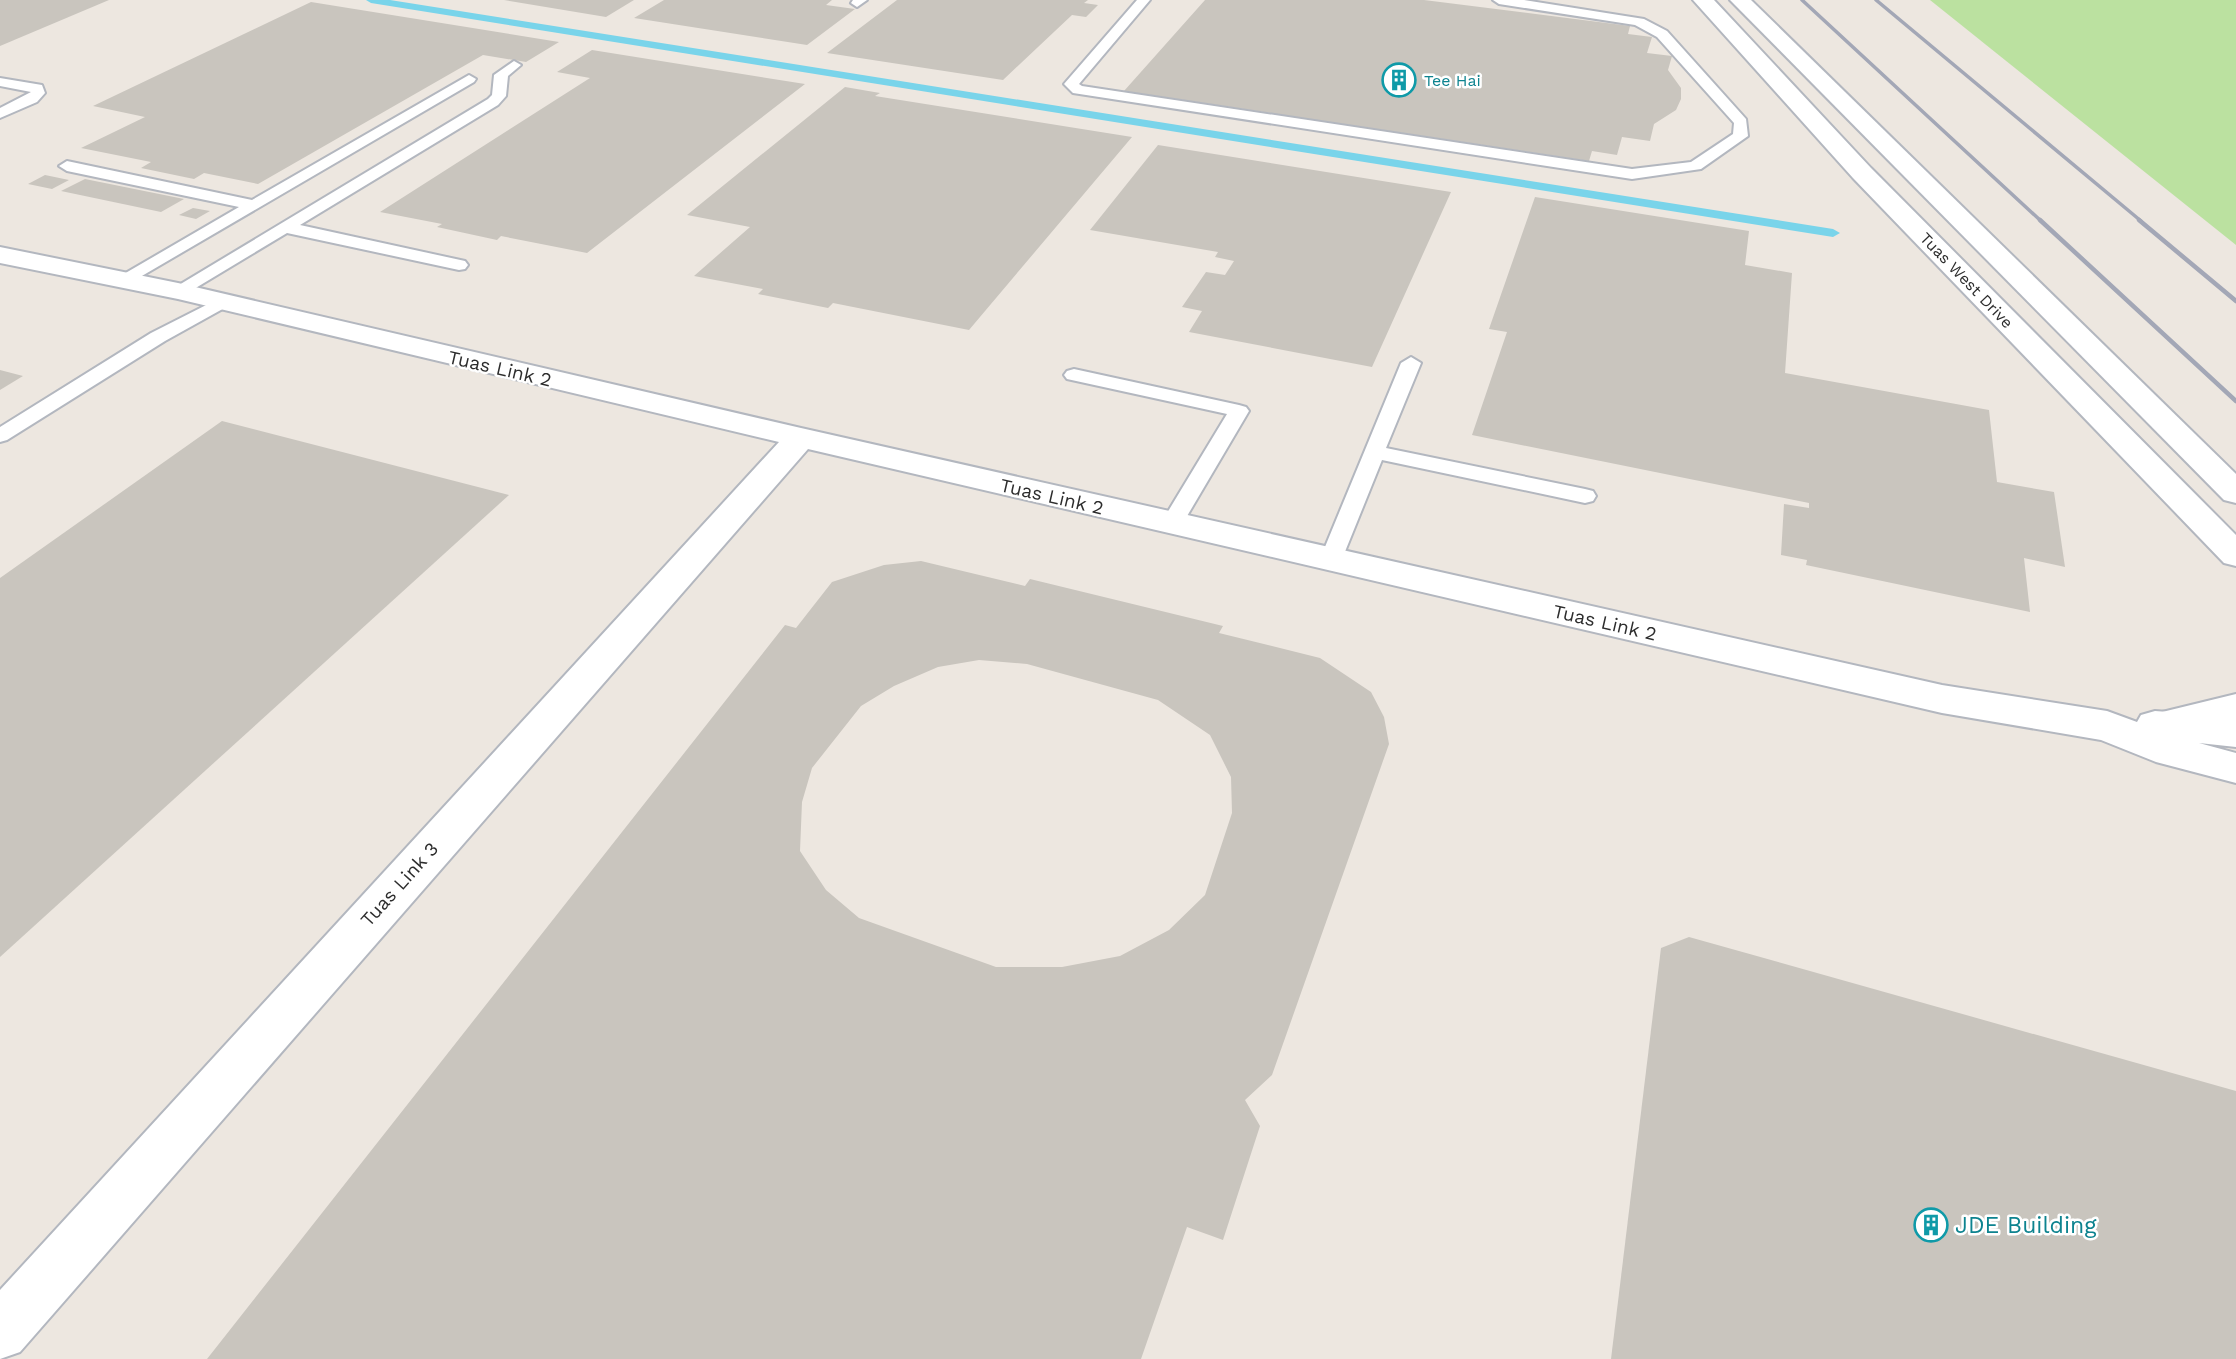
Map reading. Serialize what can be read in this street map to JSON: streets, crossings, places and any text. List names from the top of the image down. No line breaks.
{"streets":{"street":["Tuas West Drive","Tuas Link 2","Tuas Link 3"]},"crossings":[["Tuas Link 2","Tuas Link 3"]],"places":{"building":["Tee Hai","JDE Building"]}}
